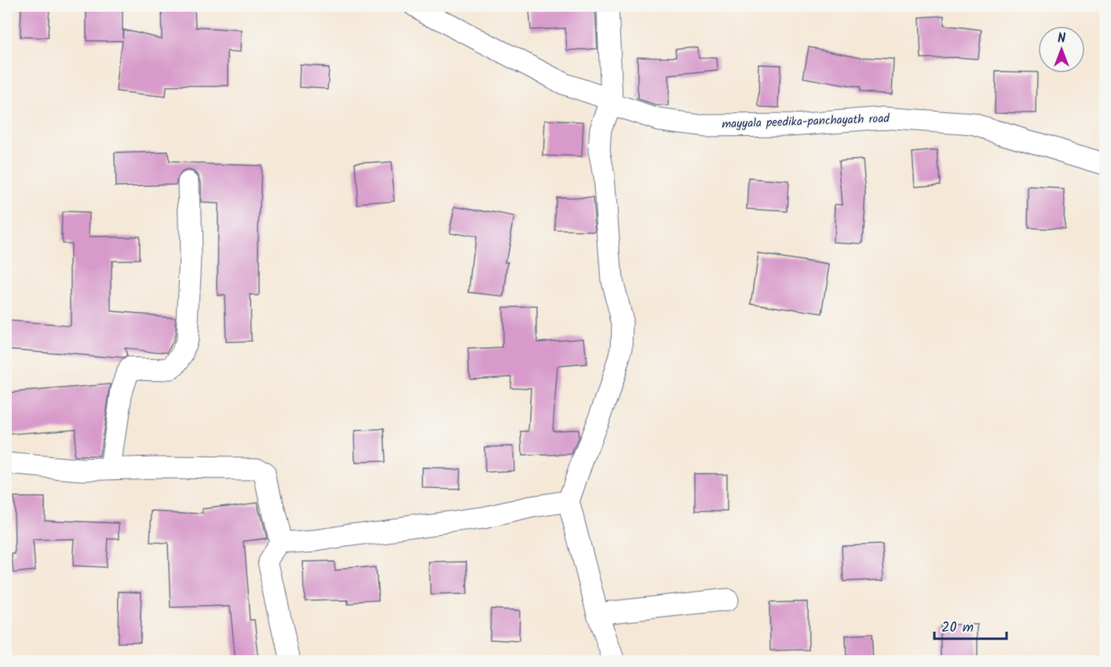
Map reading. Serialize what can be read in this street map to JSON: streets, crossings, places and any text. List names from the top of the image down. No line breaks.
{"streets":{"street":["mayyala peedika-panchayath road"]},"scale_bar":"20 m","north":"top"}
